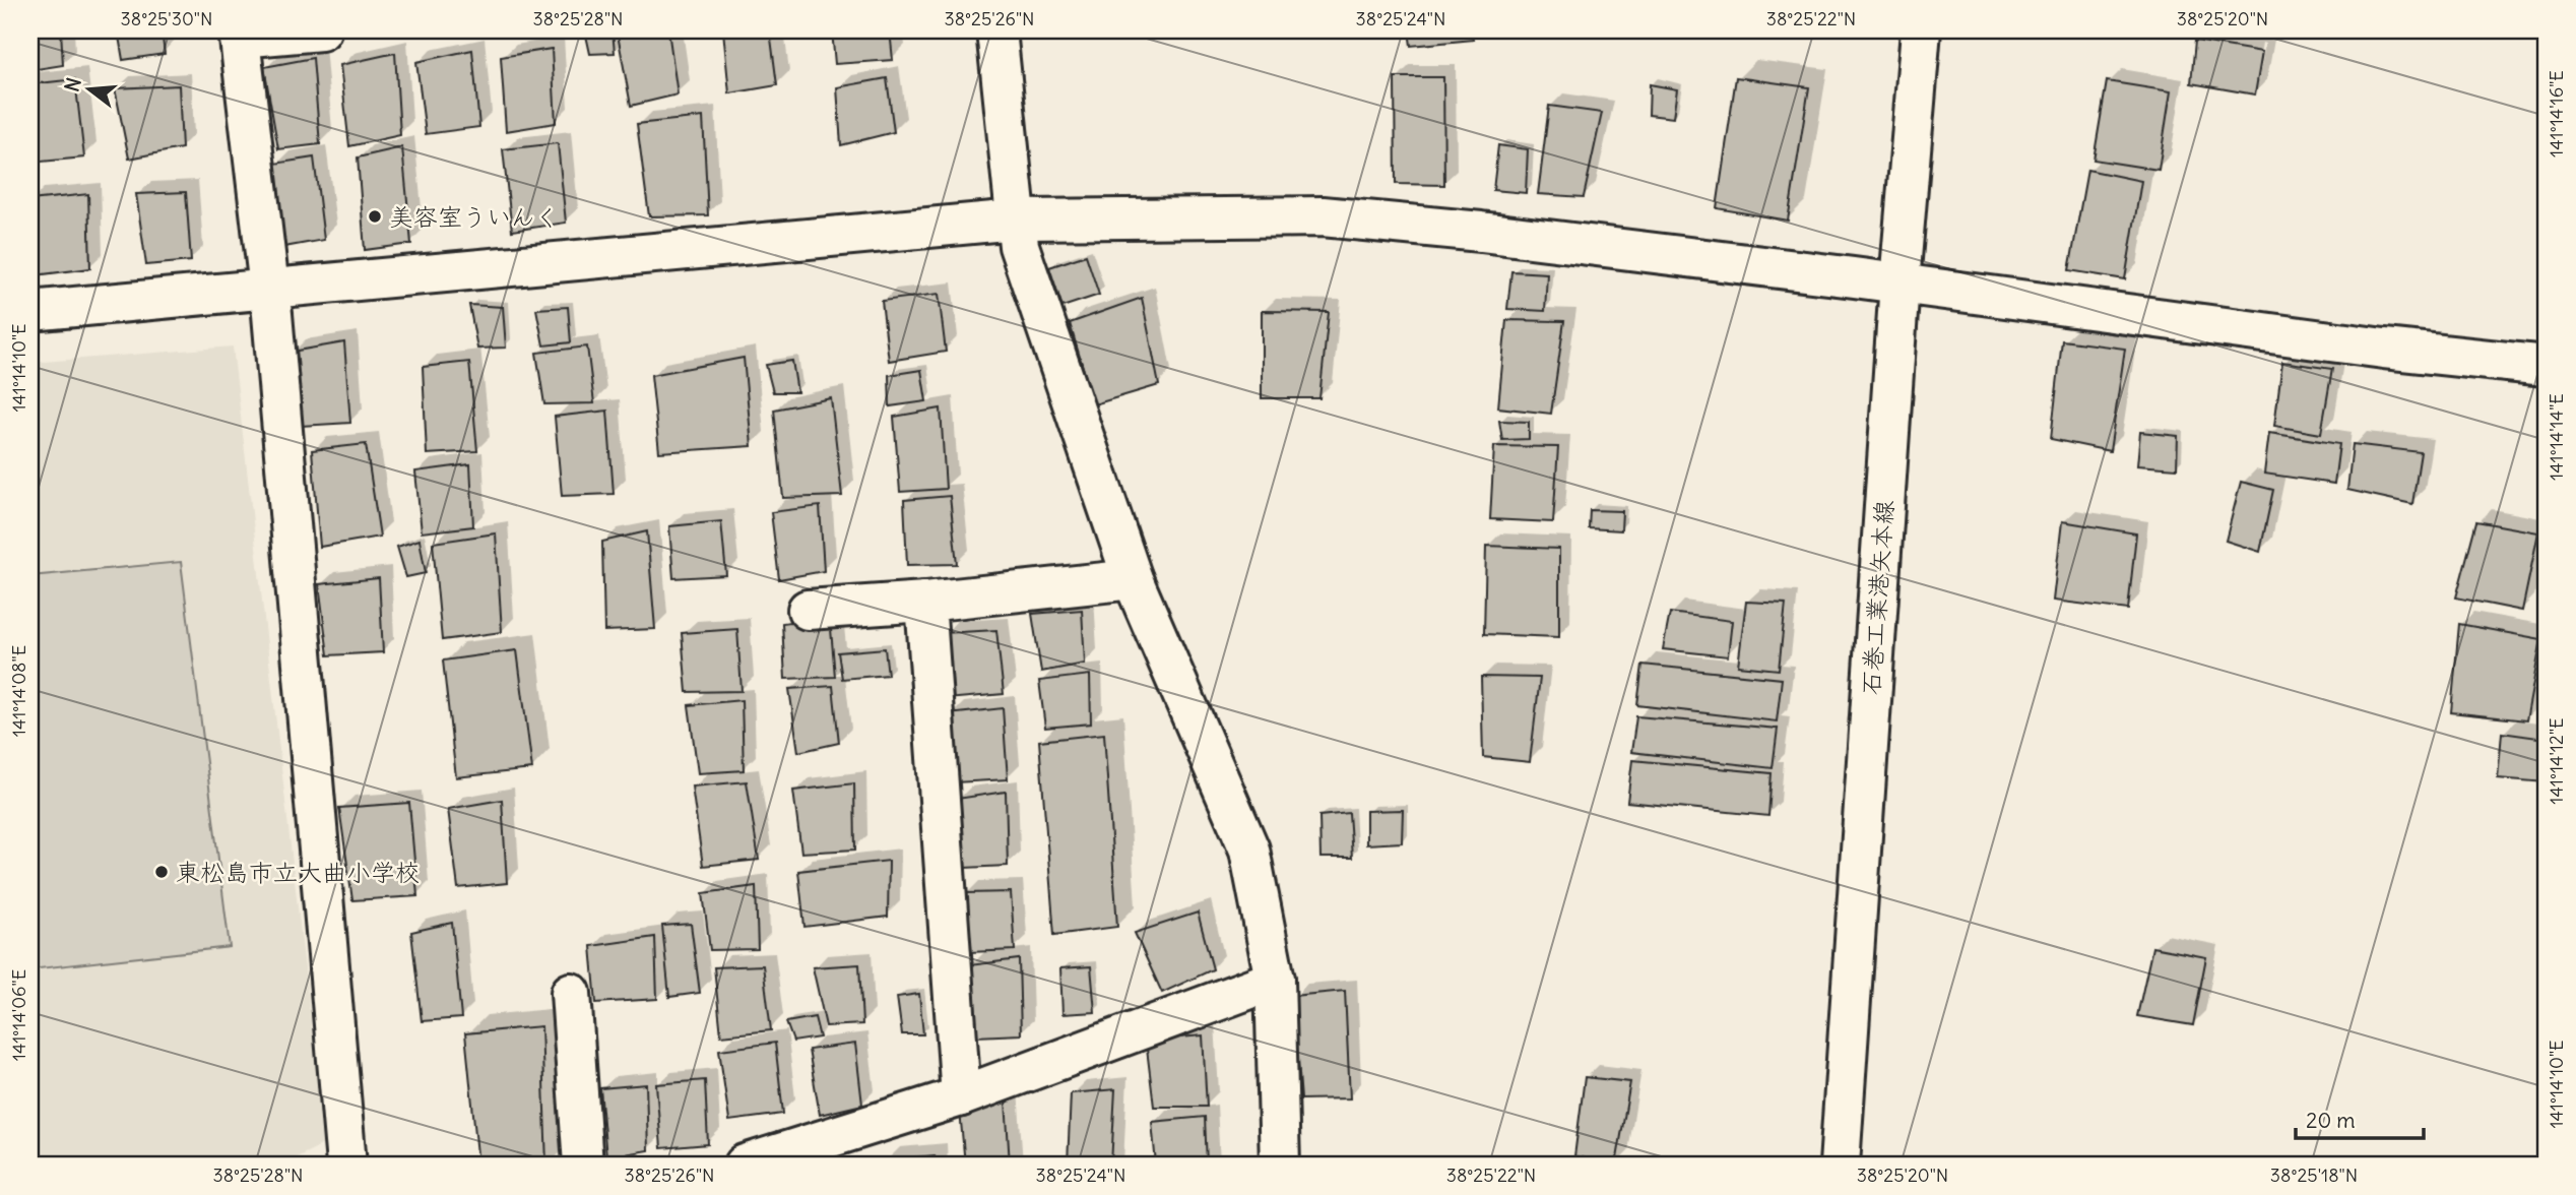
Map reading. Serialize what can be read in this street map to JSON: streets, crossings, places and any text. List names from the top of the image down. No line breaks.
{"streets":{"street":["石巻工業港矢本線"]},"places":["美容室ういんく","東松島市立大曲小学校"],"scale_bar":"20 m","north":"left","coordinates":["38°25'30\"N","38°25'28\"N","38°25'26\"N","38°25'24\"N","38°25'22\"N","38°25'20\"N","141°14'16\"E","141°14'10\"E","141°14'14\"E","141°14'08\"E","141°14'12\"E","141°14'06\"E","38°25'18\"N"]}
